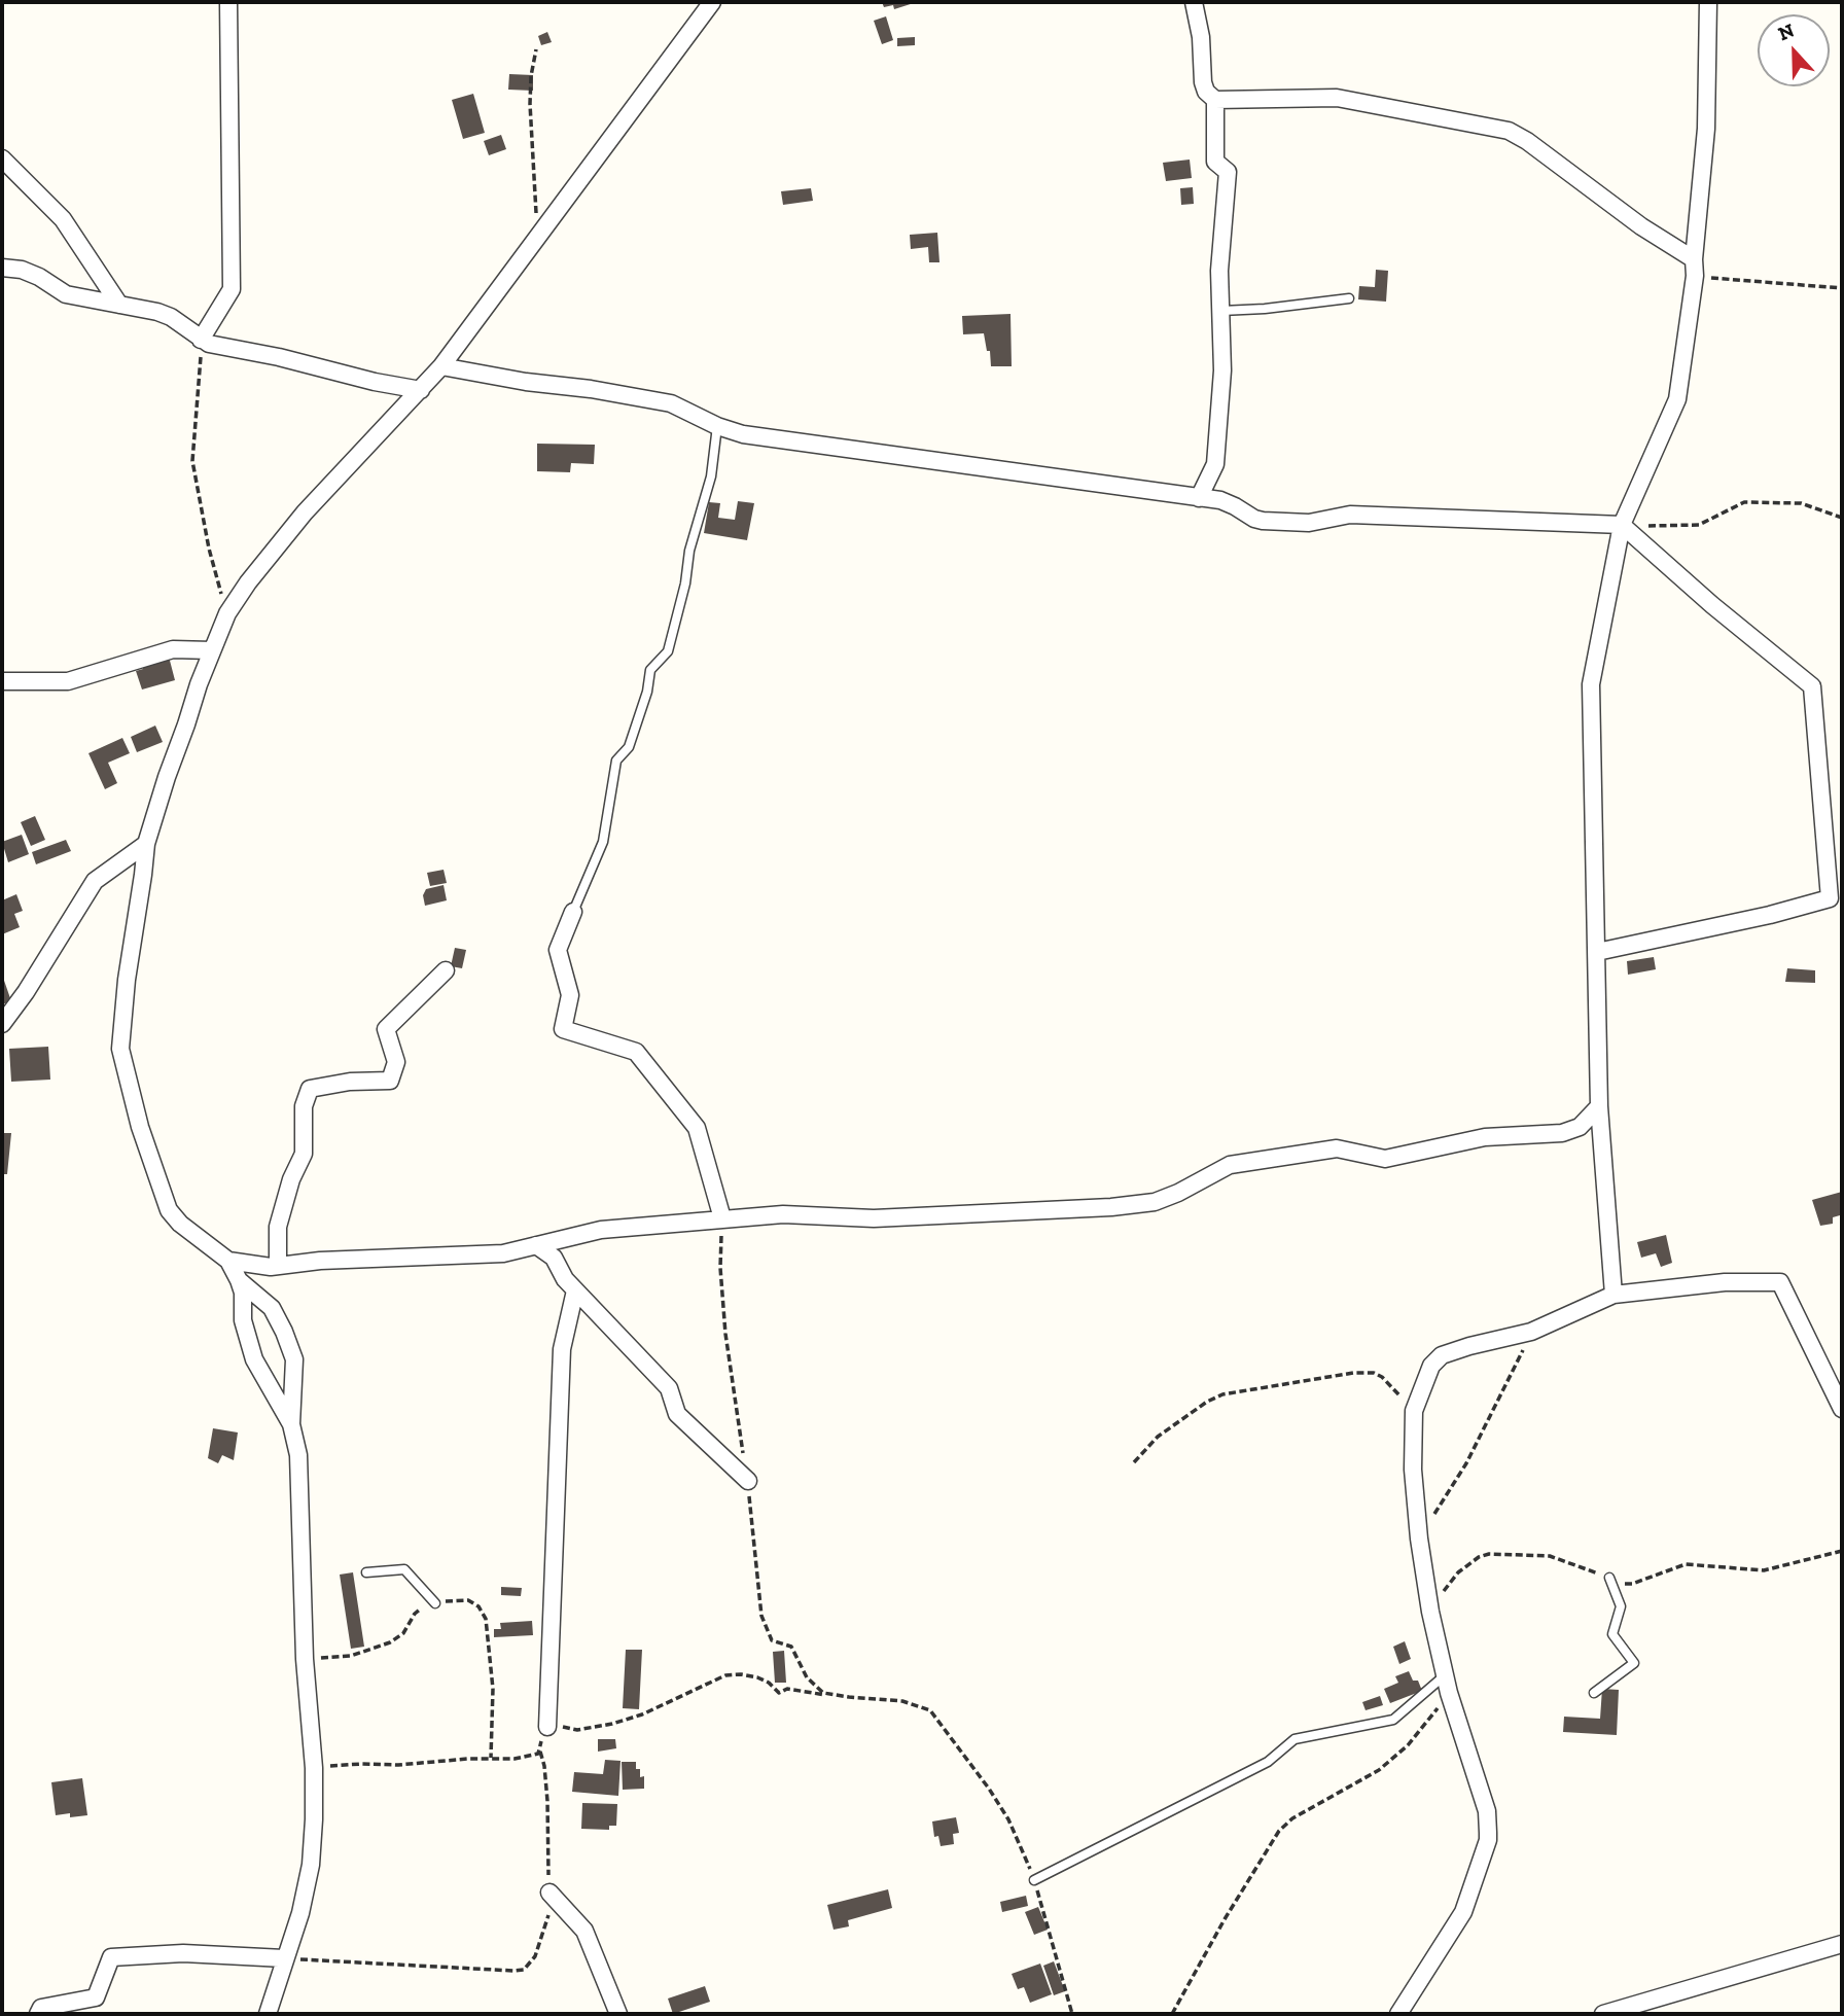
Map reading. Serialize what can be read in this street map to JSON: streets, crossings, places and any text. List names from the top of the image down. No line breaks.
{"north":"top"}
